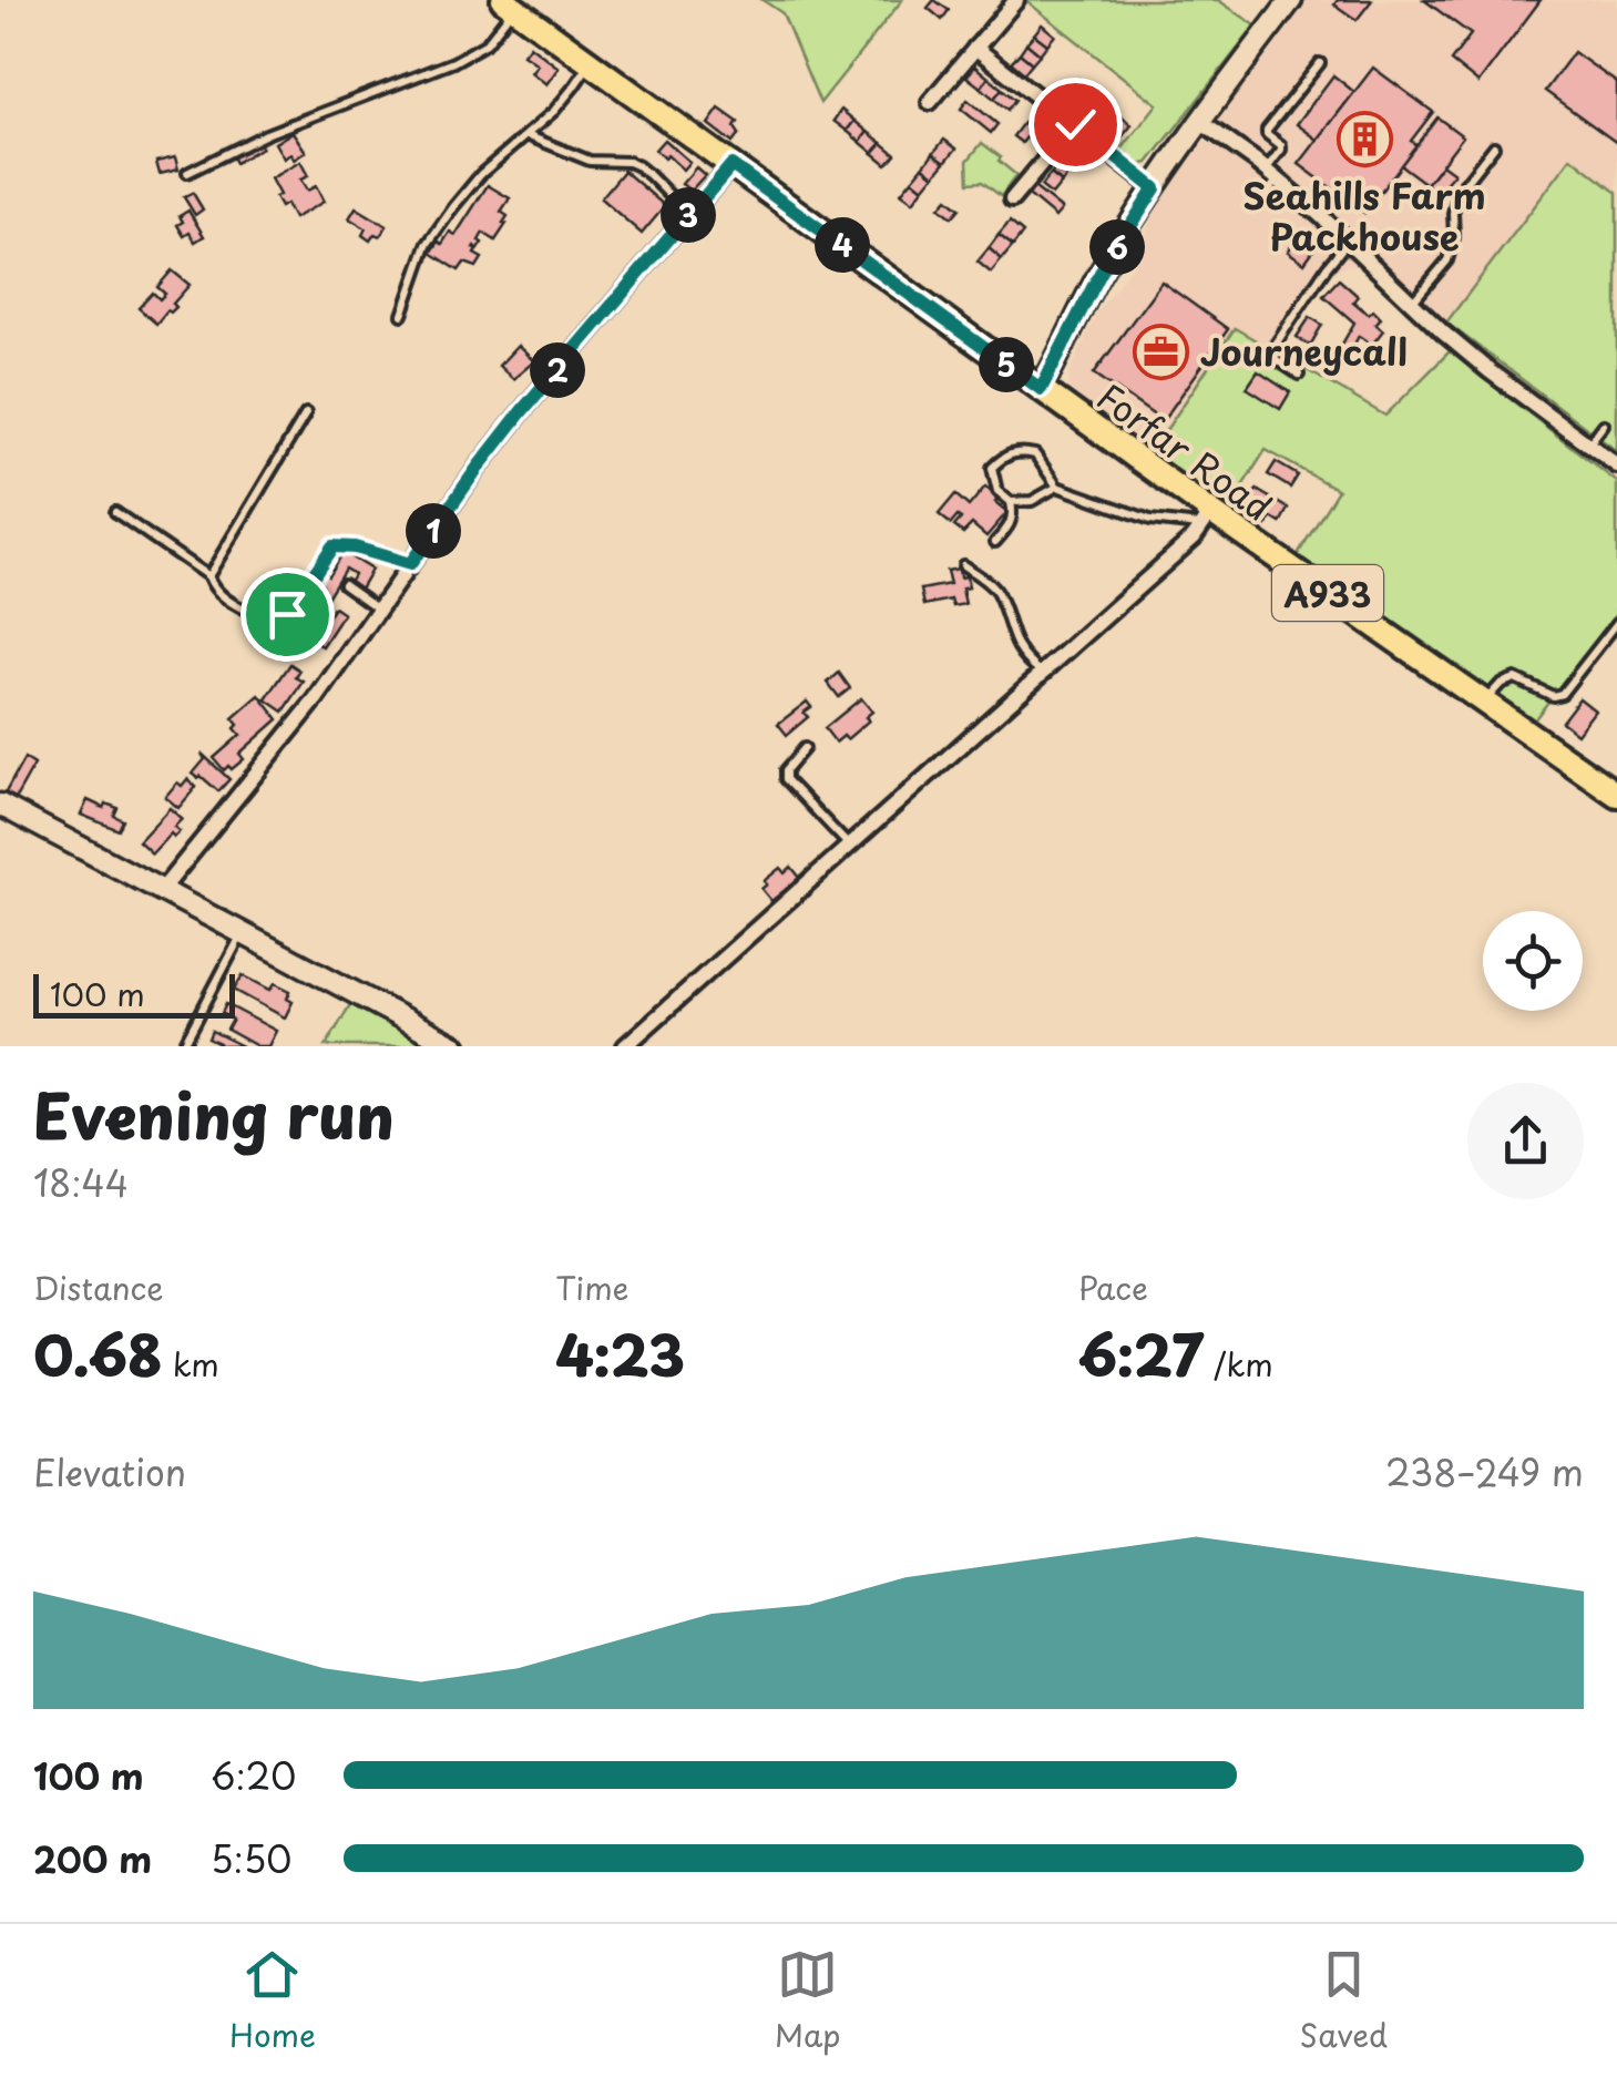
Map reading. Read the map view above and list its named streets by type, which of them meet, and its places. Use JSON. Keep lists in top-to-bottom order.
{
  "streets": {
    "main road": ["Forfar Road", "A933"]
  },
  "places": {
    "building": ["Seahills Farm Packhouse"],
    "office": ["Journeycall"]
  },
  "scale_bar": "100 m",
  "page": {
    "pins": [
      "3",
      "4",
      "6",
      "5",
      "2",
      "1"
    ],
    "scale": "100 m",
    "heading": ["Evening run", "18:44"],
    "stats": [
      ["Distance", "0.68 km"],
      ["Time", "4:23"],
      ["Pace", "6:27 /km"]
    ],
    "chart": ["Elevation", "238–249 m"],
    "list": [
      {
        "name": "100 m",
        "note": "6:20"
      },
      {
        "name": "200 m",
        "note": "5:50"
      }
    ],
    "tabs": ["Home", "Map", "Saved"]
  }
}
